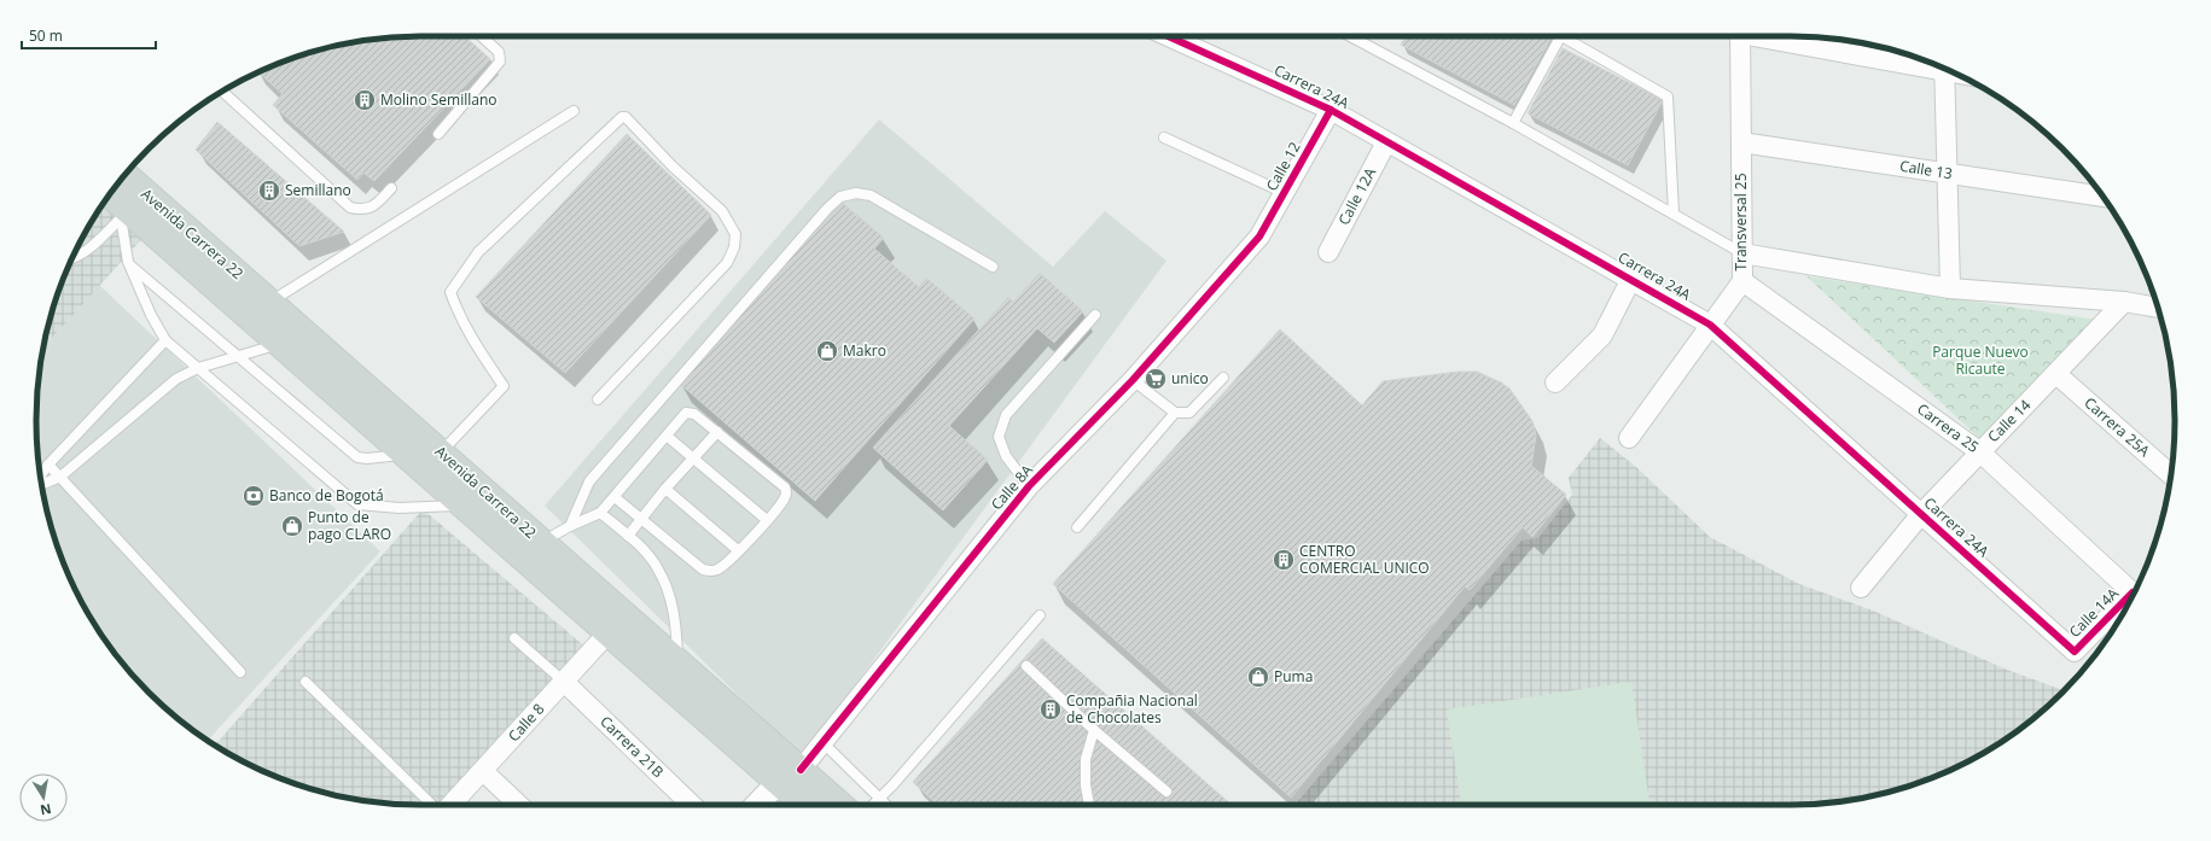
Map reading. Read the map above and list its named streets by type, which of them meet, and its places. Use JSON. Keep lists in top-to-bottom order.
{
  "streets": {
    "main road": ["Avenida Carrera 22"],
    "street": [
      "Carrera 24A",
      "Calle 12",
      "Calle 13",
      "Calle 12A",
      "Transversal 25",
      "Calle 14",
      "Carrera 25A",
      "Carrera 25",
      "Calle 8A",
      "Calle 14A",
      "Calle 8",
      "Carrera 21B"
    ]
  },
  "crossings": [
    ["Carrera 24A", "Calle 12"],
    ["Carrera 24A", "Calle 12A"],
    ["Carrera 24A", "Transversal 25"],
    ["Carrera 24A", "Calle 14"],
    ["Carrera 24A", "Calle 14A"],
    ["Calle 12", "Calle 8A"],
    ["Calle 13", "Transversal 25"],
    ["Transversal 25", "Carrera 25"],
    ["Avenida Carrera 22", "Calle 8A"],
    ["Avenida Carrera 22", "Calle 8"],
    ["Calle 14", "Carrera 25A"],
    ["Calle 14", "Carrera 25"],
    ["Calle 8", "Carrera 21B"]
  ],
  "parks": ["Parque Nuevo Ricaute"],
  "places": {
    "building": [
      "Molino Semillano",
      "Semillano",
      "CENTRO COMERCIAL UNICO",
      "Compañia Nacional de Chocolates"
    ],
    "shop": ["Makro", "Punto de pago CLARO", "Puma"],
    "supermarket": ["unico"],
    "bank": ["Banco de Bogotá"]
  },
  "scale_bar": "50 m",
  "north": "bottom"
}
